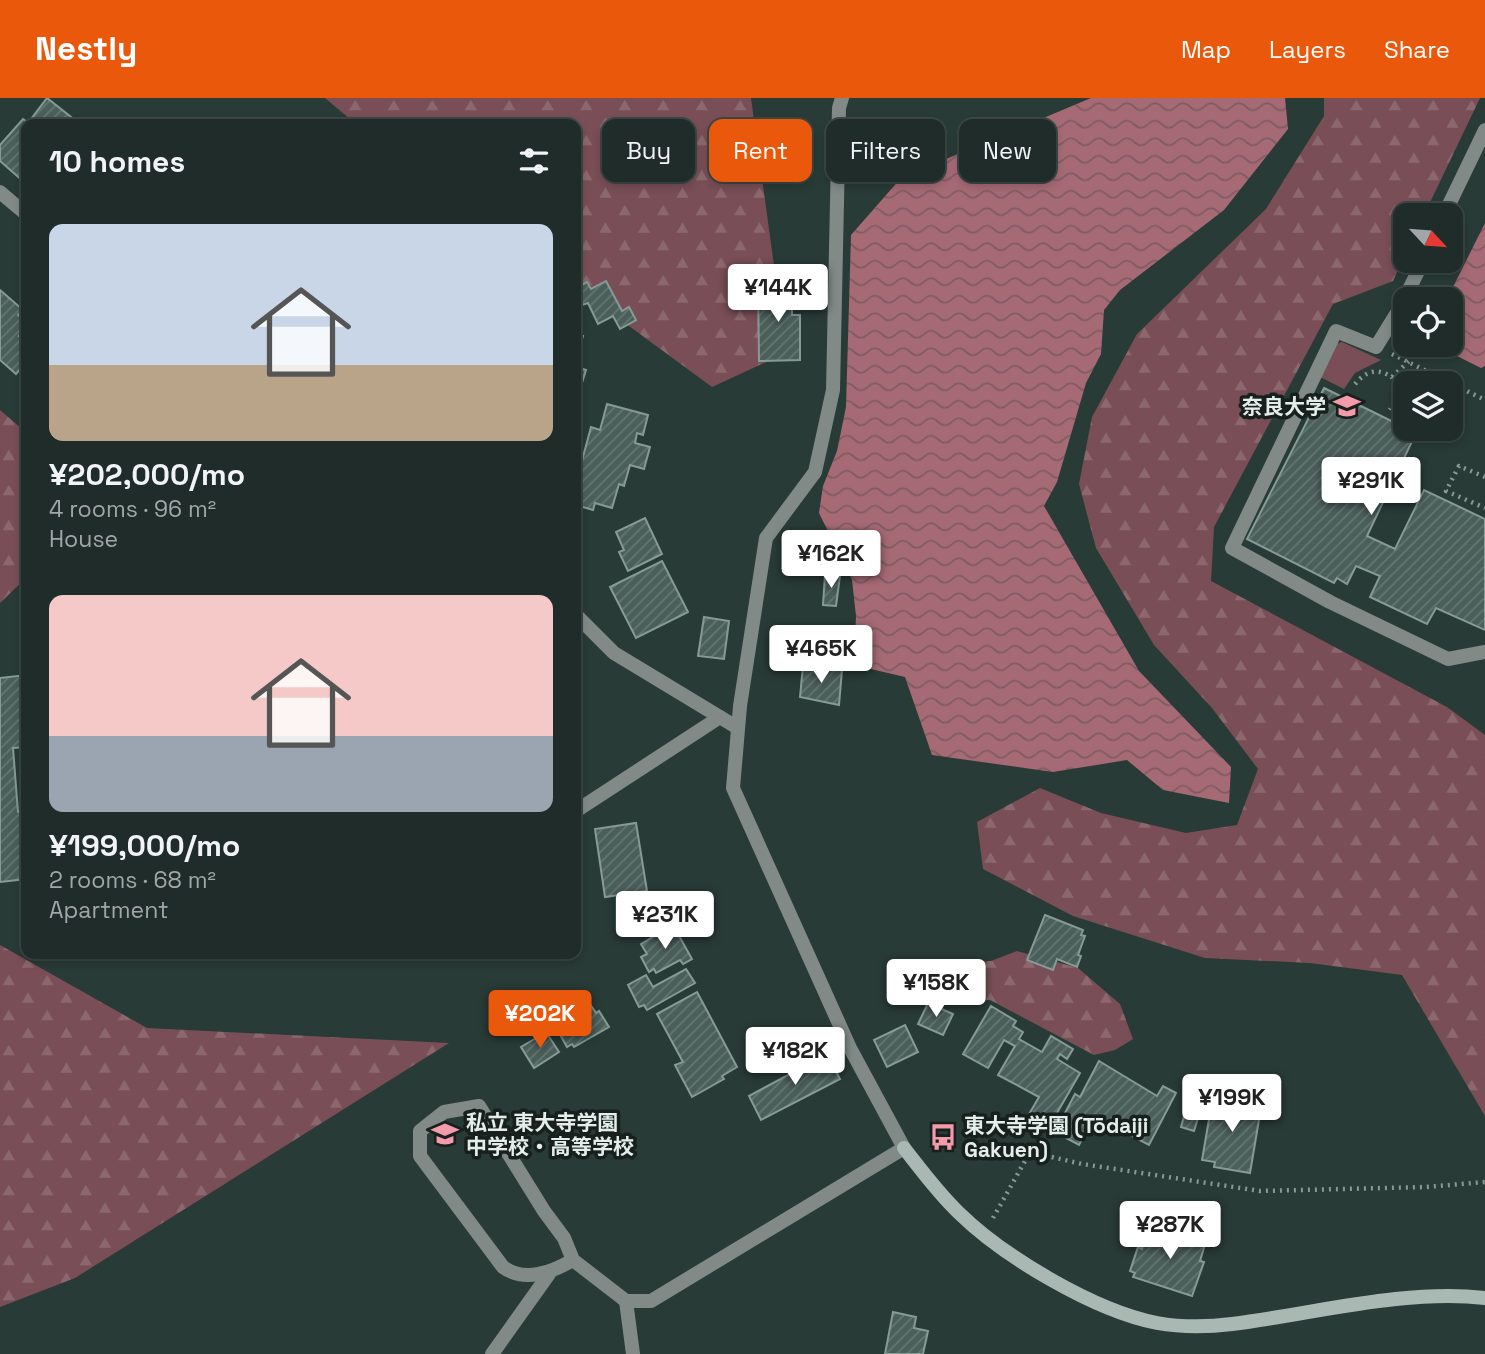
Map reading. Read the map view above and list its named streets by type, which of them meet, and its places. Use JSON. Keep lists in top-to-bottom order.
{
  "places": {
    "school or university": ["奈良大学", "私立 東大寺学園 中学校・高等学校"],
    "bus stop": ["東大寺学園 (Tōdaiji Gakuen)"]
  },
  "north": "bottom right",
  "page": {
    "header": "Nestly",
    "nav": ["Map", "Layers", "Share"],
    "chip": [
      "Buy",
      "Rent",
      "Filters",
      "New"
    ],
    "heading": "10 homes",
    "list": [
      {
        "name": "¥202,000/mo",
        "note": "4 rooms · 96 m² · House"
      },
      {
        "name": "¥199,000/mo",
        "note": "2 rooms · 68 m² · Apartment"
      }
    ],
    "price": [
      "¥144K",
      "¥291K",
      "¥162K",
      "¥465K",
      "¥231K",
      "¥158K",
      "¥202K",
      "¥182K",
      "¥199K",
      "¥287K"
    ]
  }
}
